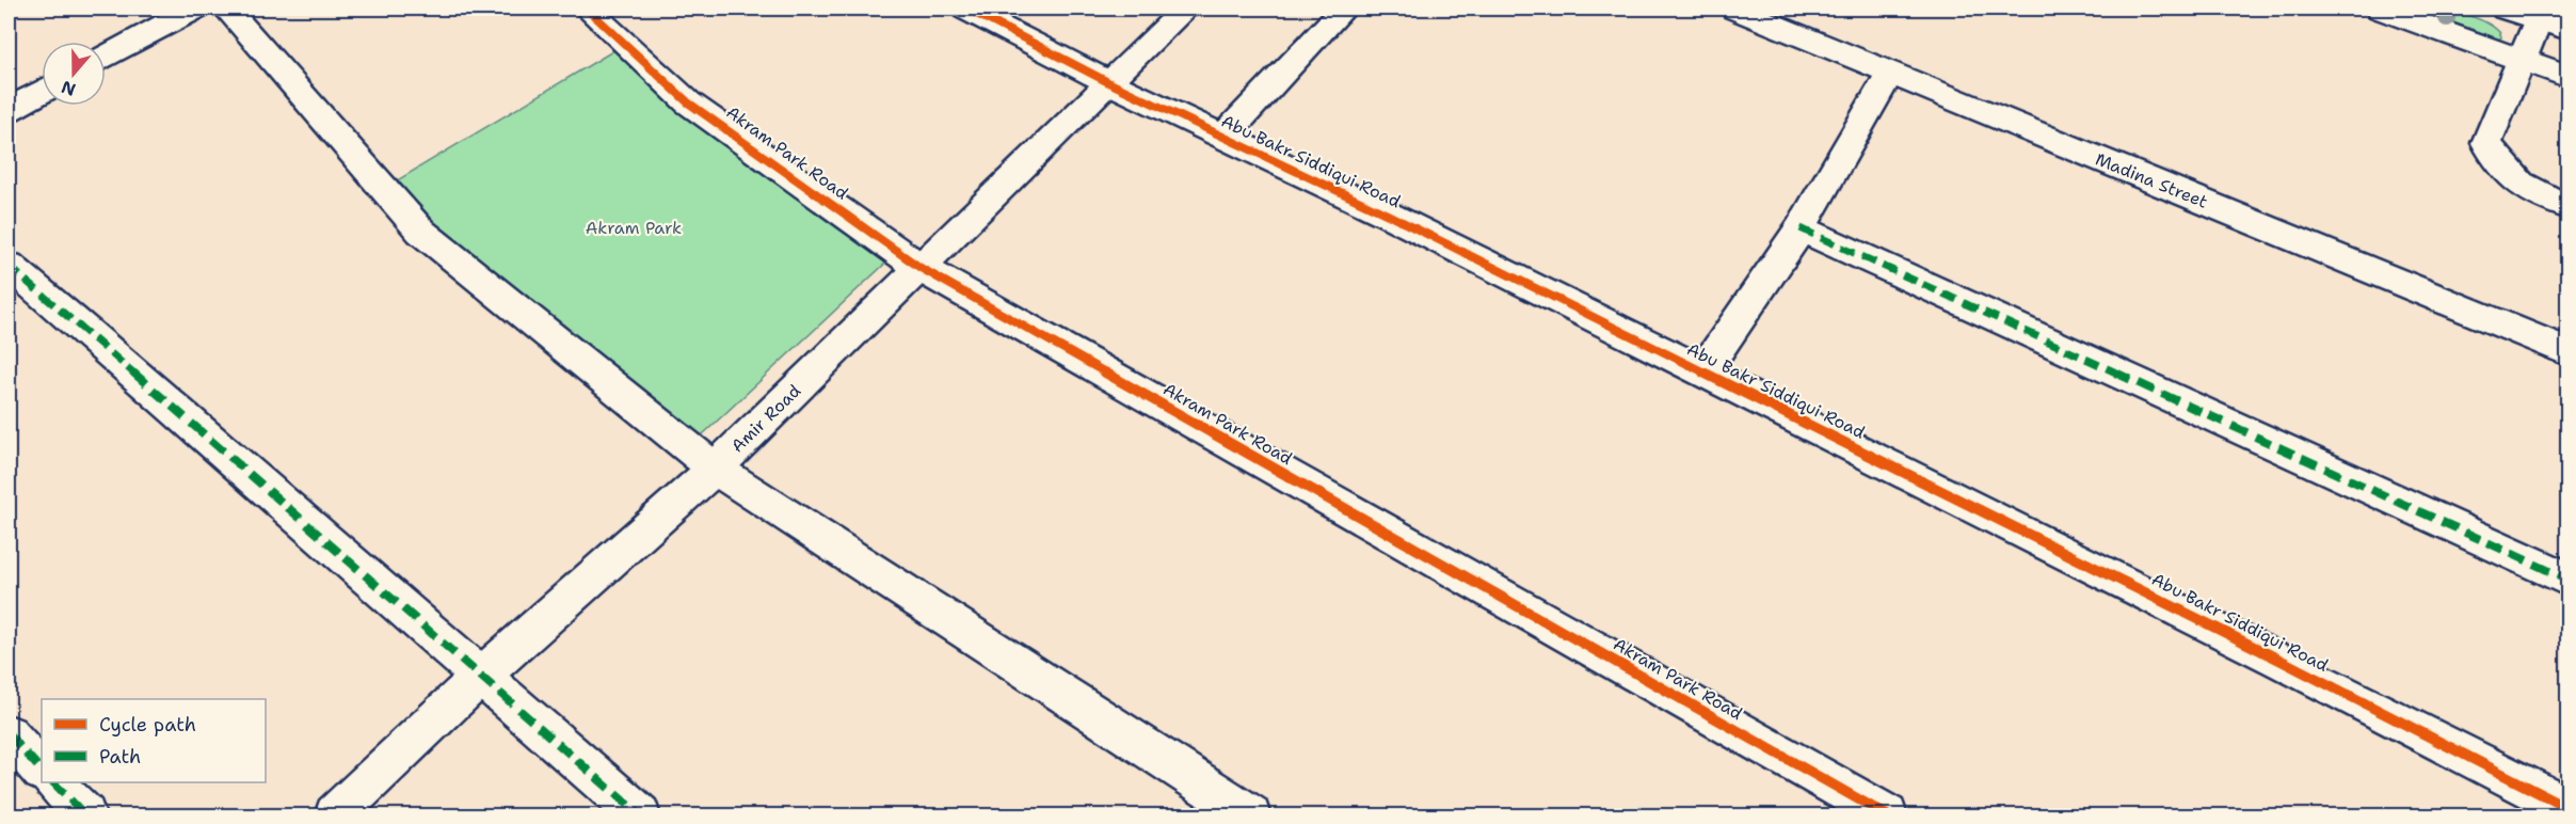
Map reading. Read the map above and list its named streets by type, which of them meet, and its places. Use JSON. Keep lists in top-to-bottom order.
{
  "streets": {
    "street": [
      "Akram Park Road",
      "Abu Bakr Siddiqui Road",
      "Madina Street",
      "Amir Road"
    ]
  },
  "crossings": [
    ["Akram Park Road", "Amir Road"],
    ["Abu Bakr Siddiqui Road", "Amir Road"]
  ],
  "parks": ["Akram Park"],
  "legend": ["Cycle path", "Path"],
  "north": "bottom"
}
